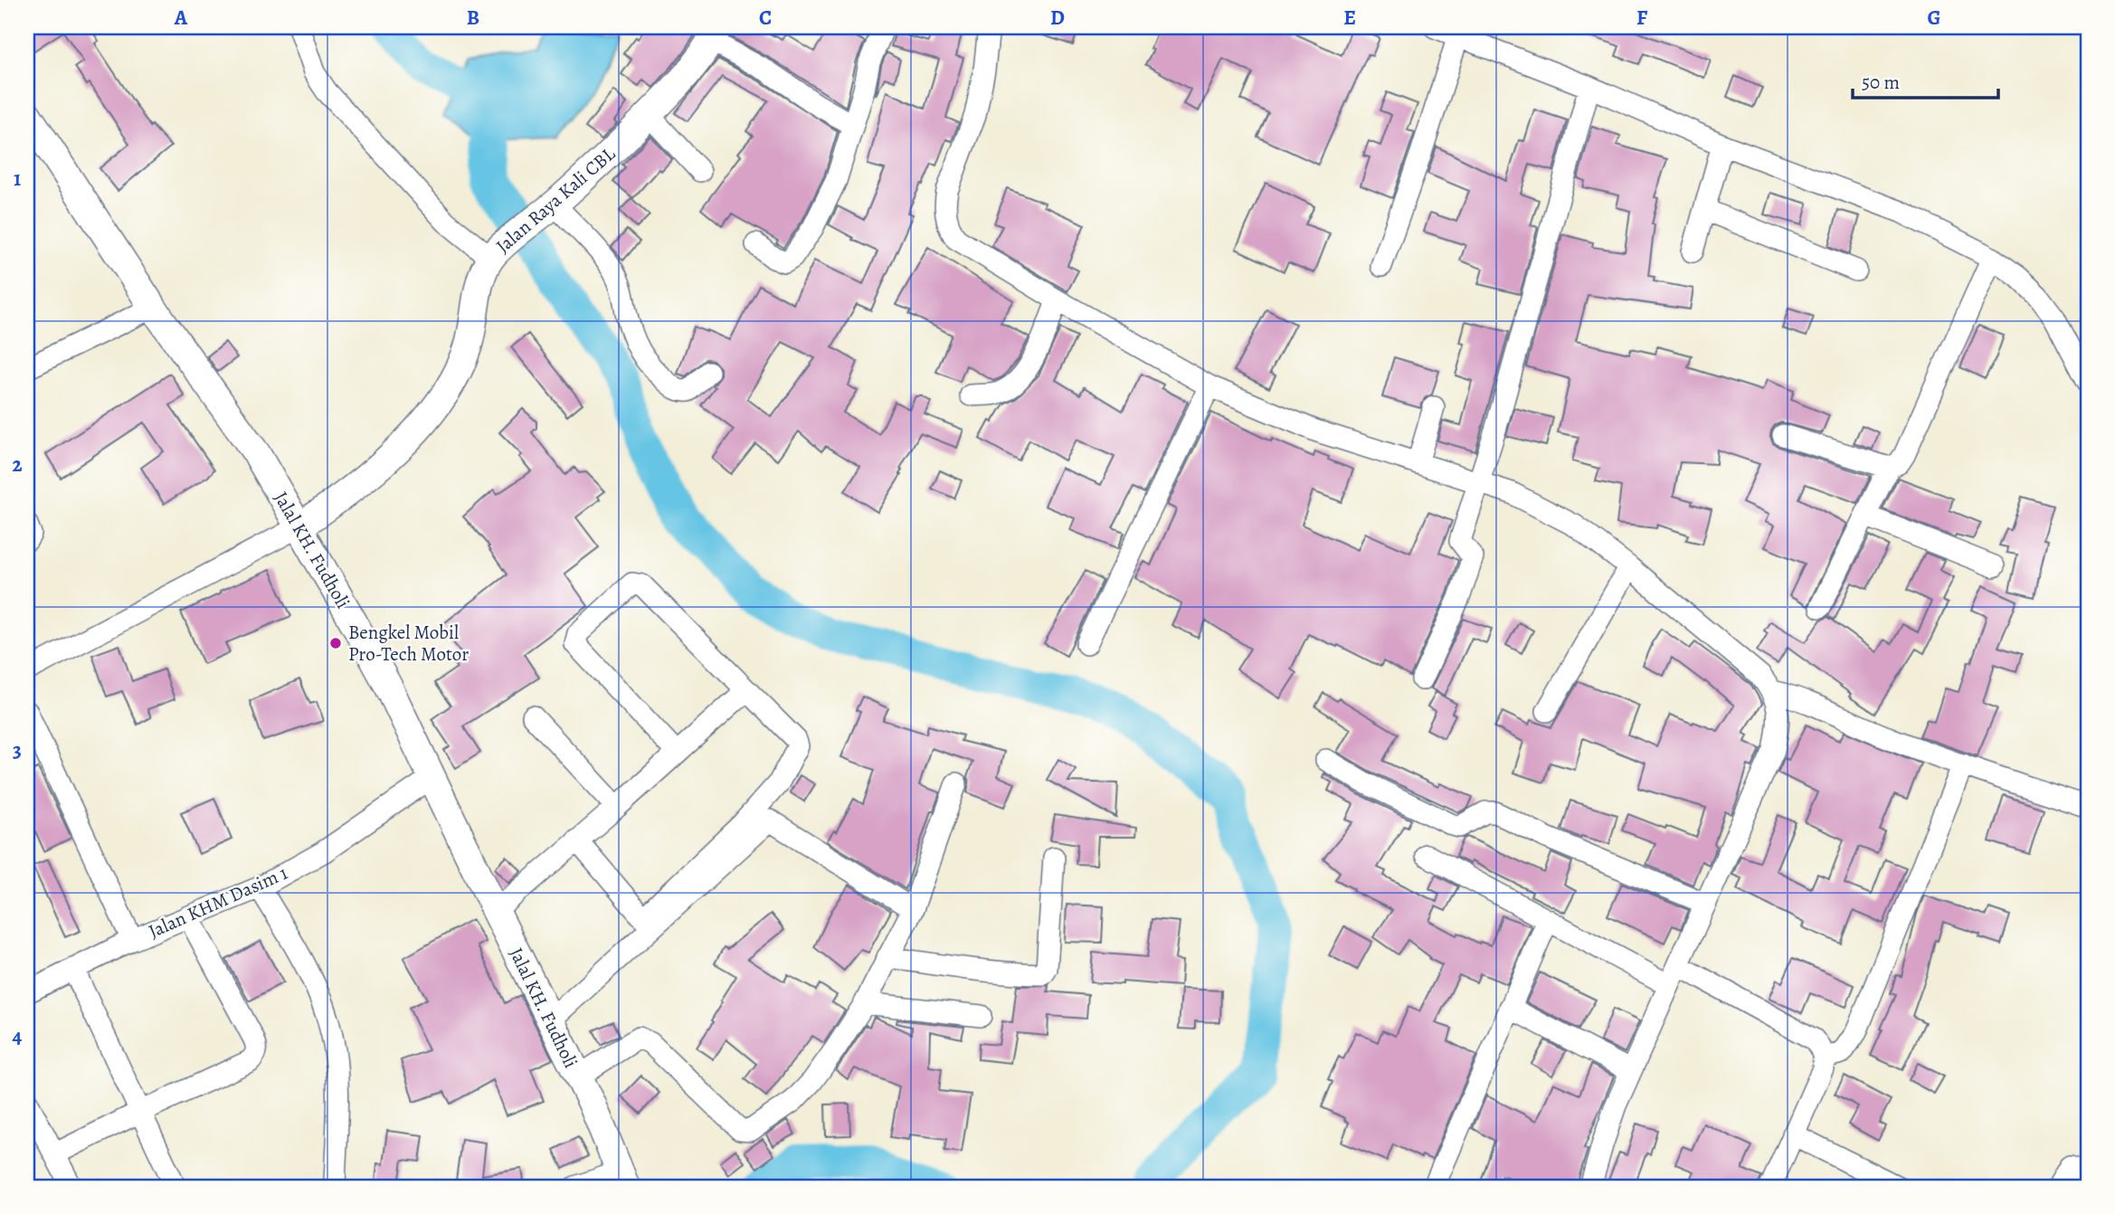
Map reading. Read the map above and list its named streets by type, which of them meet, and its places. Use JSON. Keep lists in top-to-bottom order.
{
  "streets": {
    "main road": ["Jalan Raya Kali CBL", "Jalal KH. Fudholi"],
    "street": ["Jalan KHM Dasim 1"]
  },
  "crossings": [
    ["Jalan Raya Kali CBL", "Jalal KH. Fudholi"],
    ["Jalal KH. Fudholi", "Jalan KHM Dasim 1"]
  ],
  "places": ["Bengkel Mobil Pro-Tech Motor"],
  "scale_bar": "50 m",
  "grid": {
    "columns": [
      "A",
      "B",
      "C",
      "D",
      "E",
      "F",
      "G"
    ],
    "rows": [
      "1",
      "2",
      "3",
      "4"
    ]
  }
}
